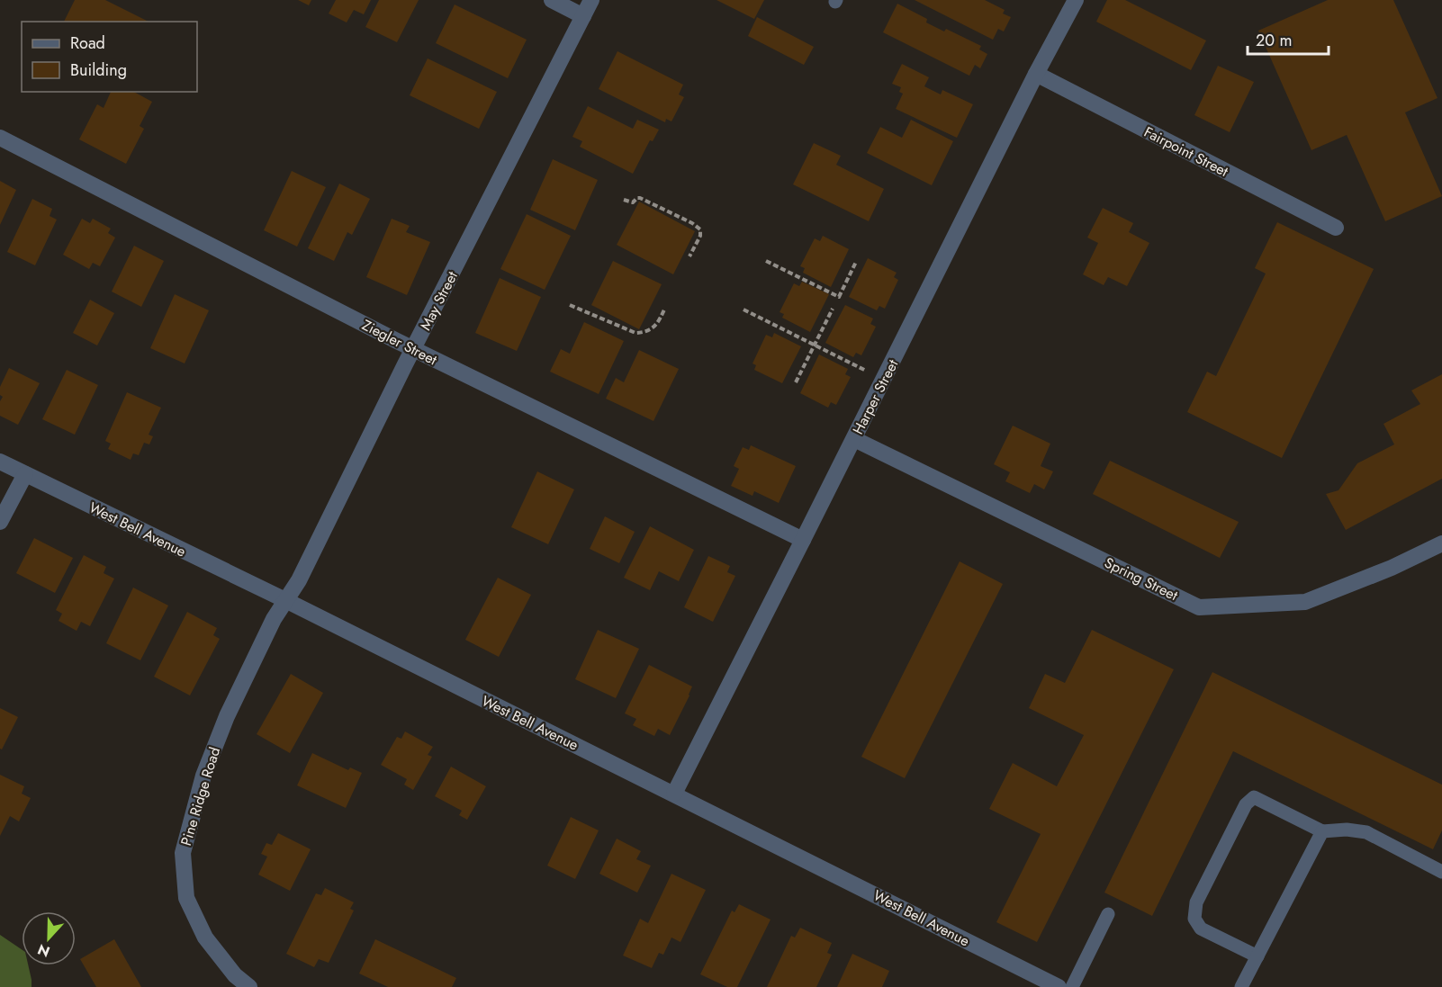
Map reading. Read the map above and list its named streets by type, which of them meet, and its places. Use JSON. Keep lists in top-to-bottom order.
{
  "streets": {
    "street": [
      "Fairpoint Street",
      "May Street",
      "Ziegler Street",
      "Harper Street",
      "West Bell Avenue",
      "Spring Street",
      "Pine Ridge Road"
    ]
  },
  "crossings": [
    ["Fairpoint Street", "Harper Street"],
    ["May Street", "Ziegler Street"],
    ["May Street", "West Bell Avenue"],
    ["May Street", "Pine Ridge Road"],
    ["Ziegler Street", "Harper Street"],
    ["Harper Street", "West Bell Avenue"],
    ["Harper Street", "Spring Street"],
    ["West Bell Avenue", "Pine Ridge Road"]
  ],
  "legend": ["Road", "Building"],
  "scale_bar": "20 m",
  "north": "bottom"
}
